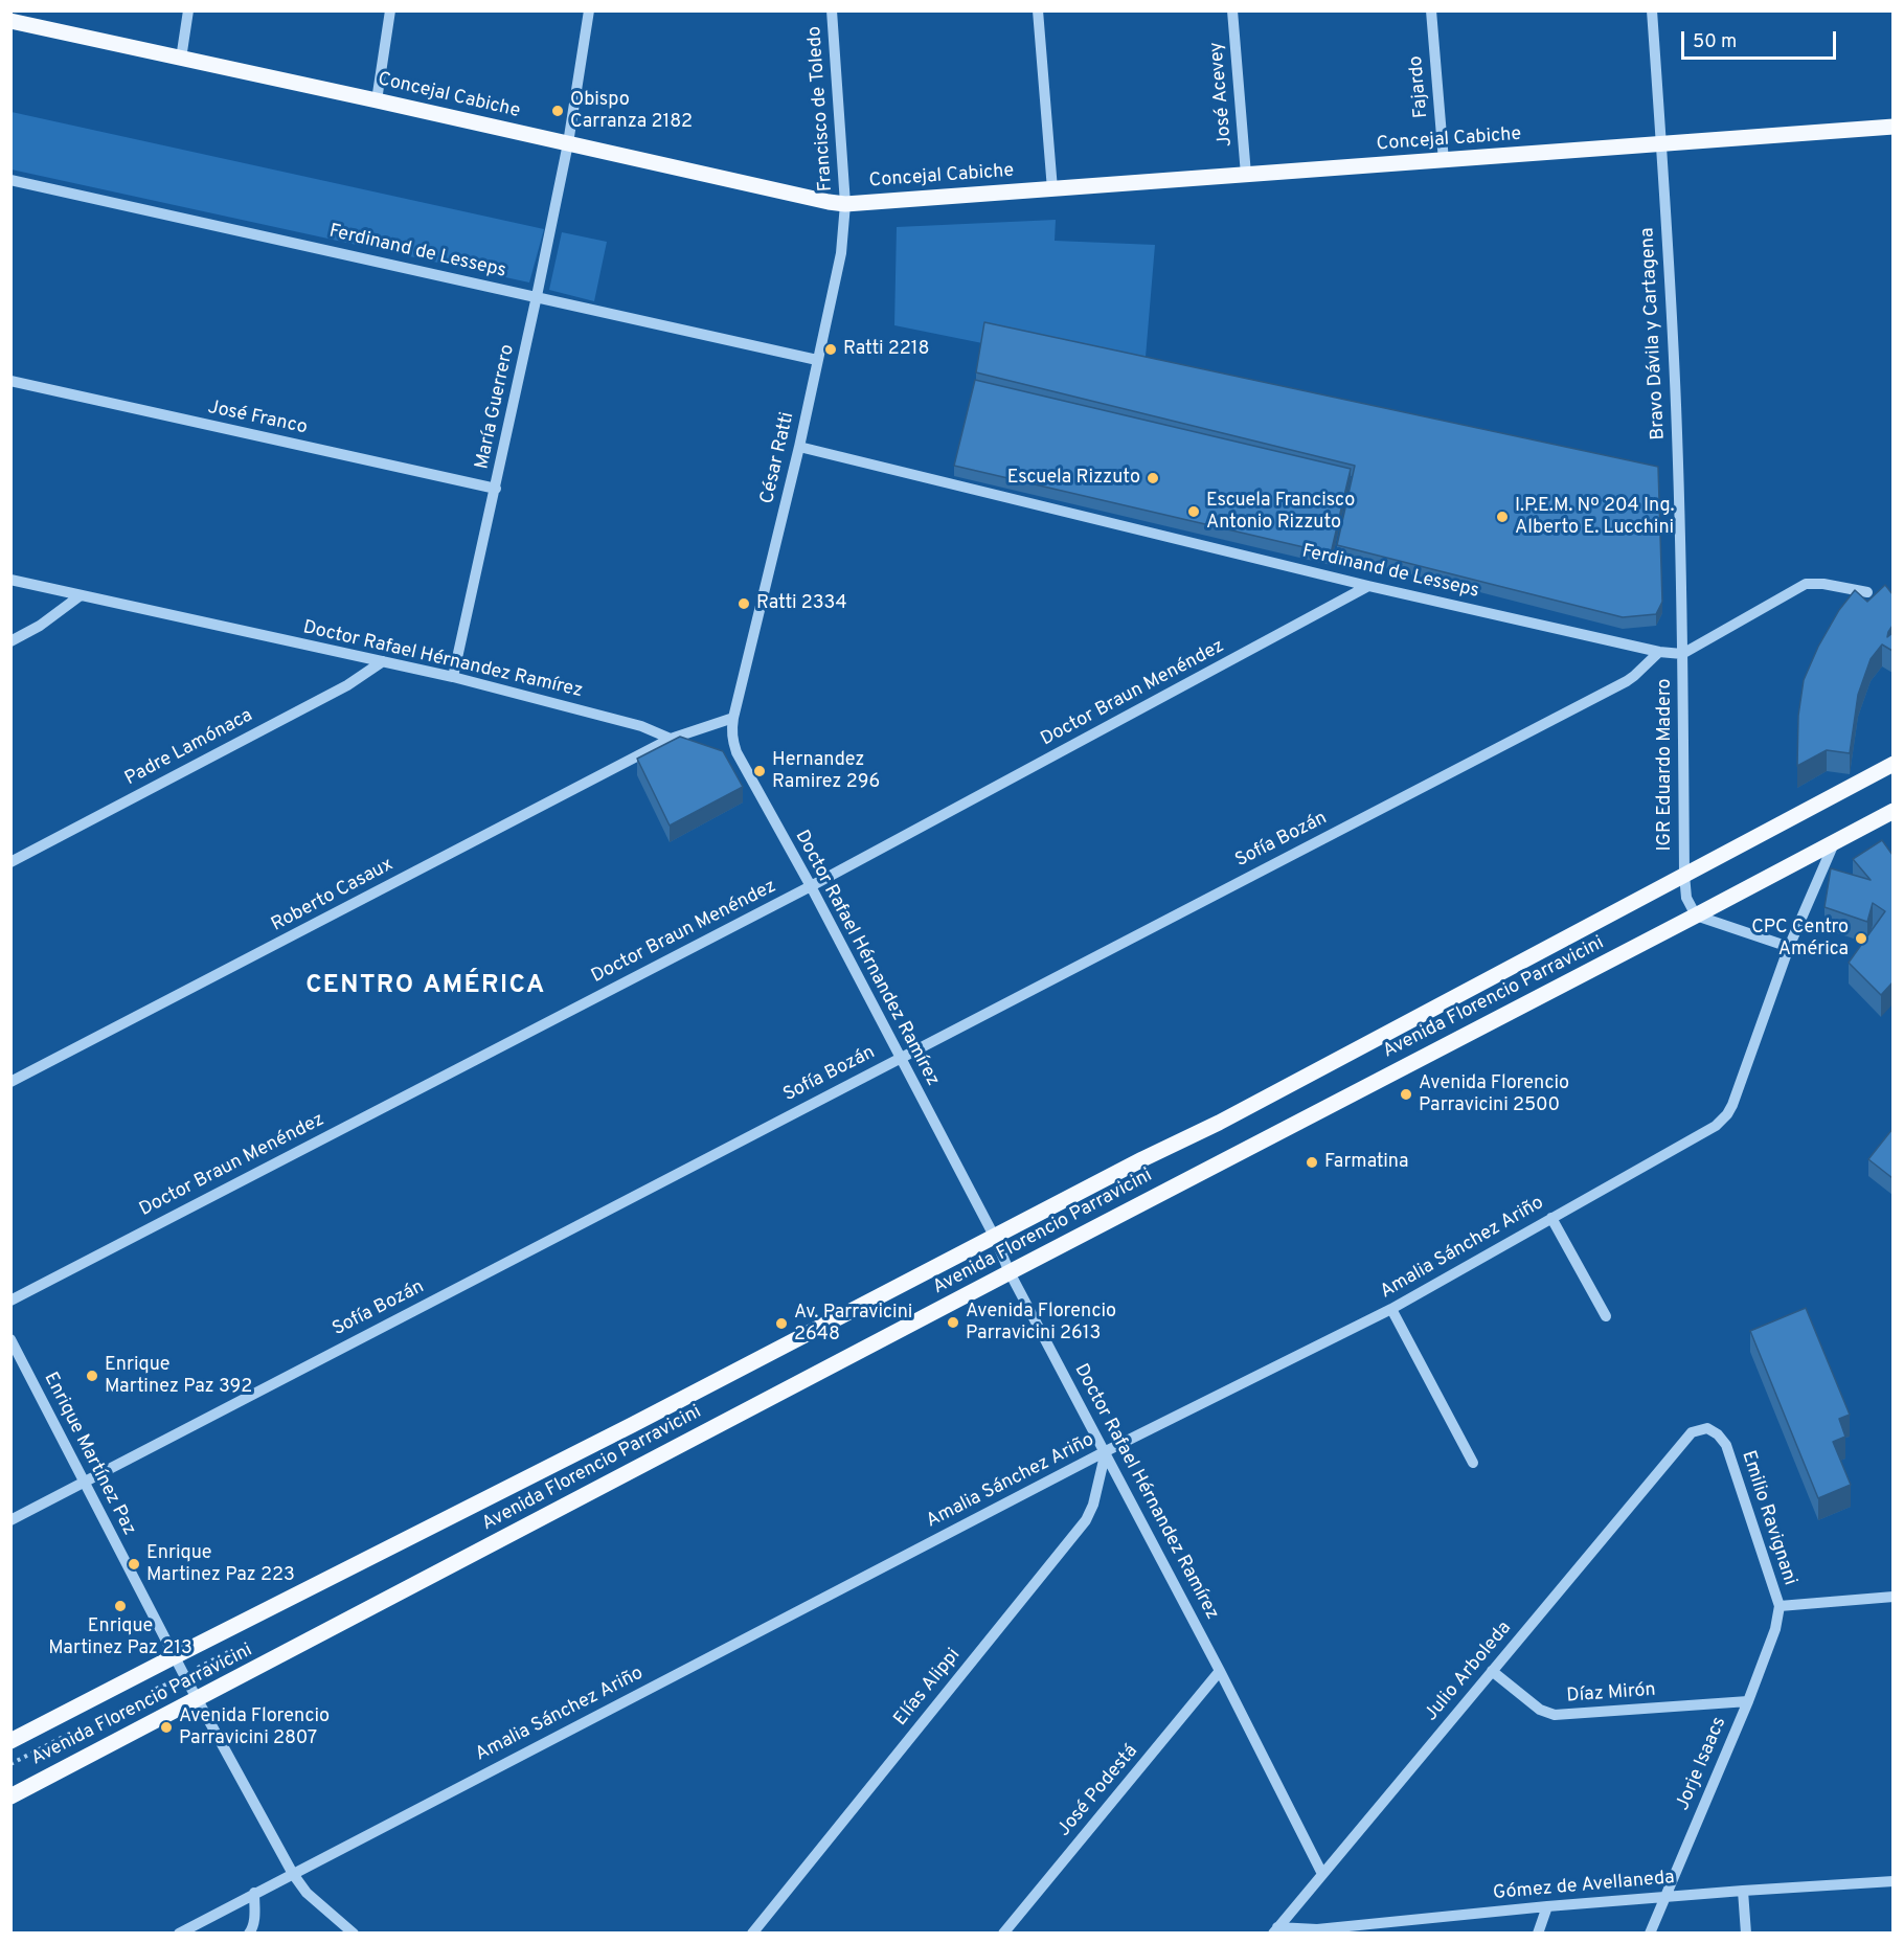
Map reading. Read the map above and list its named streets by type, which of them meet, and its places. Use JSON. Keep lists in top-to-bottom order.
{
  "streets": {
    "main road": ["Concejal Cabiche", "Avenida Florencio Parravicini"],
    "street": [
      "Fajardo",
      "José Acevey",
      "Francisco de Toledo",
      "Ferdinand de Lesseps",
      "Bravo Dávila y Cartagena",
      "María Guerrero",
      "José Franco",
      "César Ratti",
      "Doctor Rafael Hérnandez Ramírez",
      "Doctor Braun Menéndez",
      "Padre Lamónaca",
      "IGR Eduardo Madero",
      "Sofía Bozán",
      "Roberto Casaux",
      "Amalia Sánchez Ariño",
      "Enrique Martínez Paz",
      "Emilio Ravignani",
      "Julio Arboleda",
      "Elías Alippi",
      "Díaz Mirón",
      "Jorje Isaacs",
      "José Podestá",
      "Gómez de Avellaneda"
    ]
  },
  "crossings": [
    ["Fajardo", "Concejal Cabiche"],
    ["José Acevey", "Concejal Cabiche"],
    ["Concejal Cabiche", "Francisco de Toledo"],
    ["Concejal Cabiche", "Bravo Dávila y Cartagena"],
    ["Concejal Cabiche", "María Guerrero"],
    ["Concejal Cabiche", "César Ratti"],
    ["Francisco de Toledo", "César Ratti"],
    ["Ferdinand de Lesseps", "Bravo Dávila y Cartagena"],
    ["Ferdinand de Lesseps", "María Guerrero"],
    ["Ferdinand de Lesseps", "César Ratti"],
    ["Ferdinand de Lesseps", "Doctor Braun Menéndez"],
    ["Ferdinand de Lesseps", "IGR Eduardo Madero"],
    ["Ferdinand de Lesseps", "Sofía Bozán"],
    ["Bravo Dávila y Cartagena", "IGR Eduardo Madero"],
    ["María Guerrero", "José Franco"],
    ["María Guerrero", "Doctor Rafael Hérnandez Ramírez"],
    ["César Ratti", "Doctor Rafael Hérnandez Ramírez"],
    ["Doctor Rafael Hérnandez Ramírez", "Doctor Braun Menéndez"],
    ["Doctor Rafael Hérnandez Ramírez", "Padre Lamónaca"],
    ["Doctor Rafael Hérnandez Ramírez", "Sofía Bozán"],
    ["Doctor Rafael Hérnandez Ramírez", "Roberto Casaux"],
    ["Doctor Rafael Hérnandez Ramírez", "Avenida Florencio Parravicini"],
    ["Doctor Rafael Hérnandez Ramírez", "Amalia Sánchez Ariño"],
    ["Doctor Rafael Hérnandez Ramírez", "Julio Arboleda"],
    ["Doctor Rafael Hérnandez Ramírez", "Elías Alippi"],
    ["Doctor Rafael Hérnandez Ramírez", "José Podestá"],
    ["IGR Eduardo Madero", "Avenida Florencio Parravicini"],
    ["Sofía Bozán", "Enrique Martínez Paz"],
    ["Avenida Florencio Parravicini", "Amalia Sánchez Ariño"],
    ["Avenida Florencio Parravicini", "Enrique Martínez Paz"],
    ["Amalia Sánchez Ariño", "Enrique Martínez Paz"],
    ["Amalia Sánchez Ariño", "Elías Alippi"],
    ["Emilio Ravignani", "Julio Arboleda"],
    ["Emilio Ravignani", "Jorje Isaacs"],
    ["Julio Arboleda", "Díaz Mirón"],
    ["Julio Arboleda", "Gómez de Avellaneda"],
    ["Díaz Mirón", "Jorje Isaacs"],
    ["Jorje Isaacs", "Gómez de Avellaneda"]
  ],
  "districts": ["CENTRO AMÉRICA"],
  "places": [
    "Obispo Carranza 2182",
    "Ratti 2218",
    "Escuela Rizzuto",
    "Escuela Francisco Antonio Rizzuto",
    "I.P.E.M. Nº 204 Ing. Alberto E. Lucchini",
    "Ratti 2334",
    "Hernandez Ramirez 296",
    "CPC Centro América",
    "Avenida Florencio Parravicini 2500",
    "Farmatina",
    "Avenida Florencio Parravicini 2613",
    "Av. Parravicini 2648",
    "Enrique Martinez Paz 392",
    "Enrique Martinez Paz 223",
    "Enrique Martinez Paz 213",
    "Avenida Florencio Parravicini 2807"
  ],
  "scale_bar": "50 m"
}
